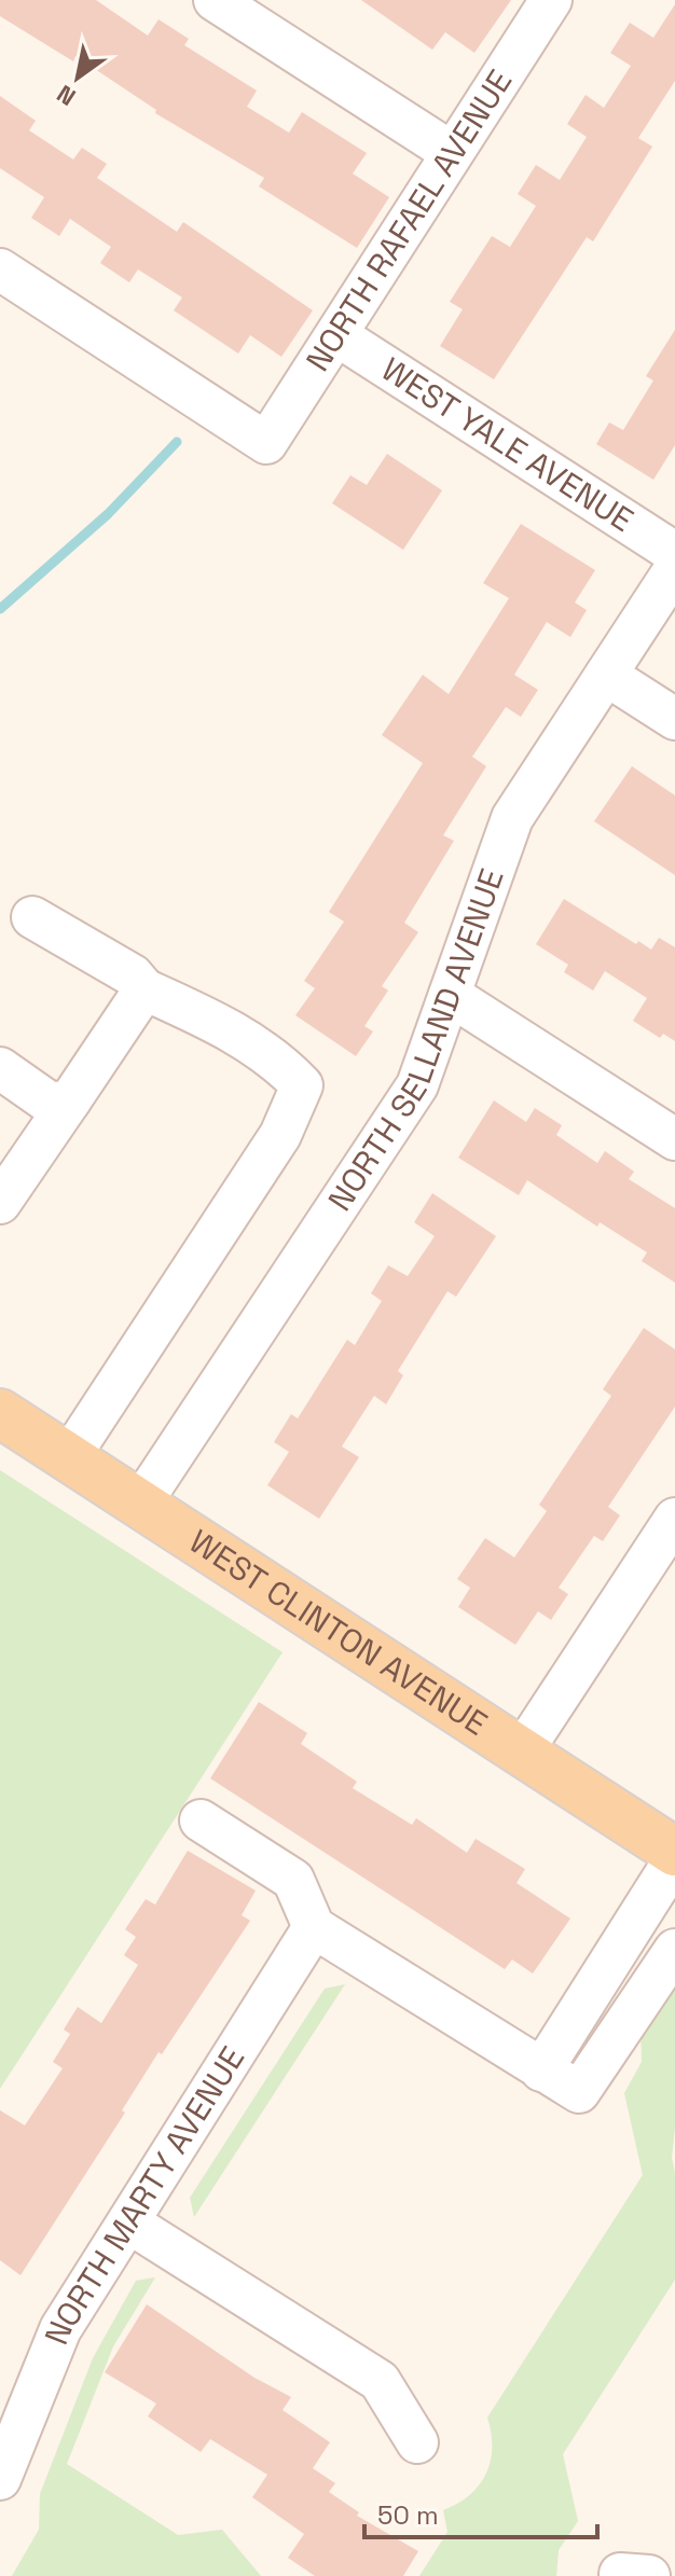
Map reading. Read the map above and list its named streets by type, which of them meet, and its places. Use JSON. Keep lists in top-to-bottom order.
{
  "streets": {
    "main road": ["WEST CLINTON AVENUE"],
    "street": [
      "NORTH RAFAEL AVENUE",
      "WEST YALE AVENUE",
      "NORTH SELLAND AVENUE",
      "NORTH MARTY AVENUE"
    ]
  },
  "crossings": [
    ["NORTH RAFAEL AVENUE", "WEST YALE AVENUE"],
    ["NORTH SELLAND AVENUE", "WEST CLINTON AVENUE"]
  ],
  "scale_bar": "50 m",
  "north": "bottom left"
}
